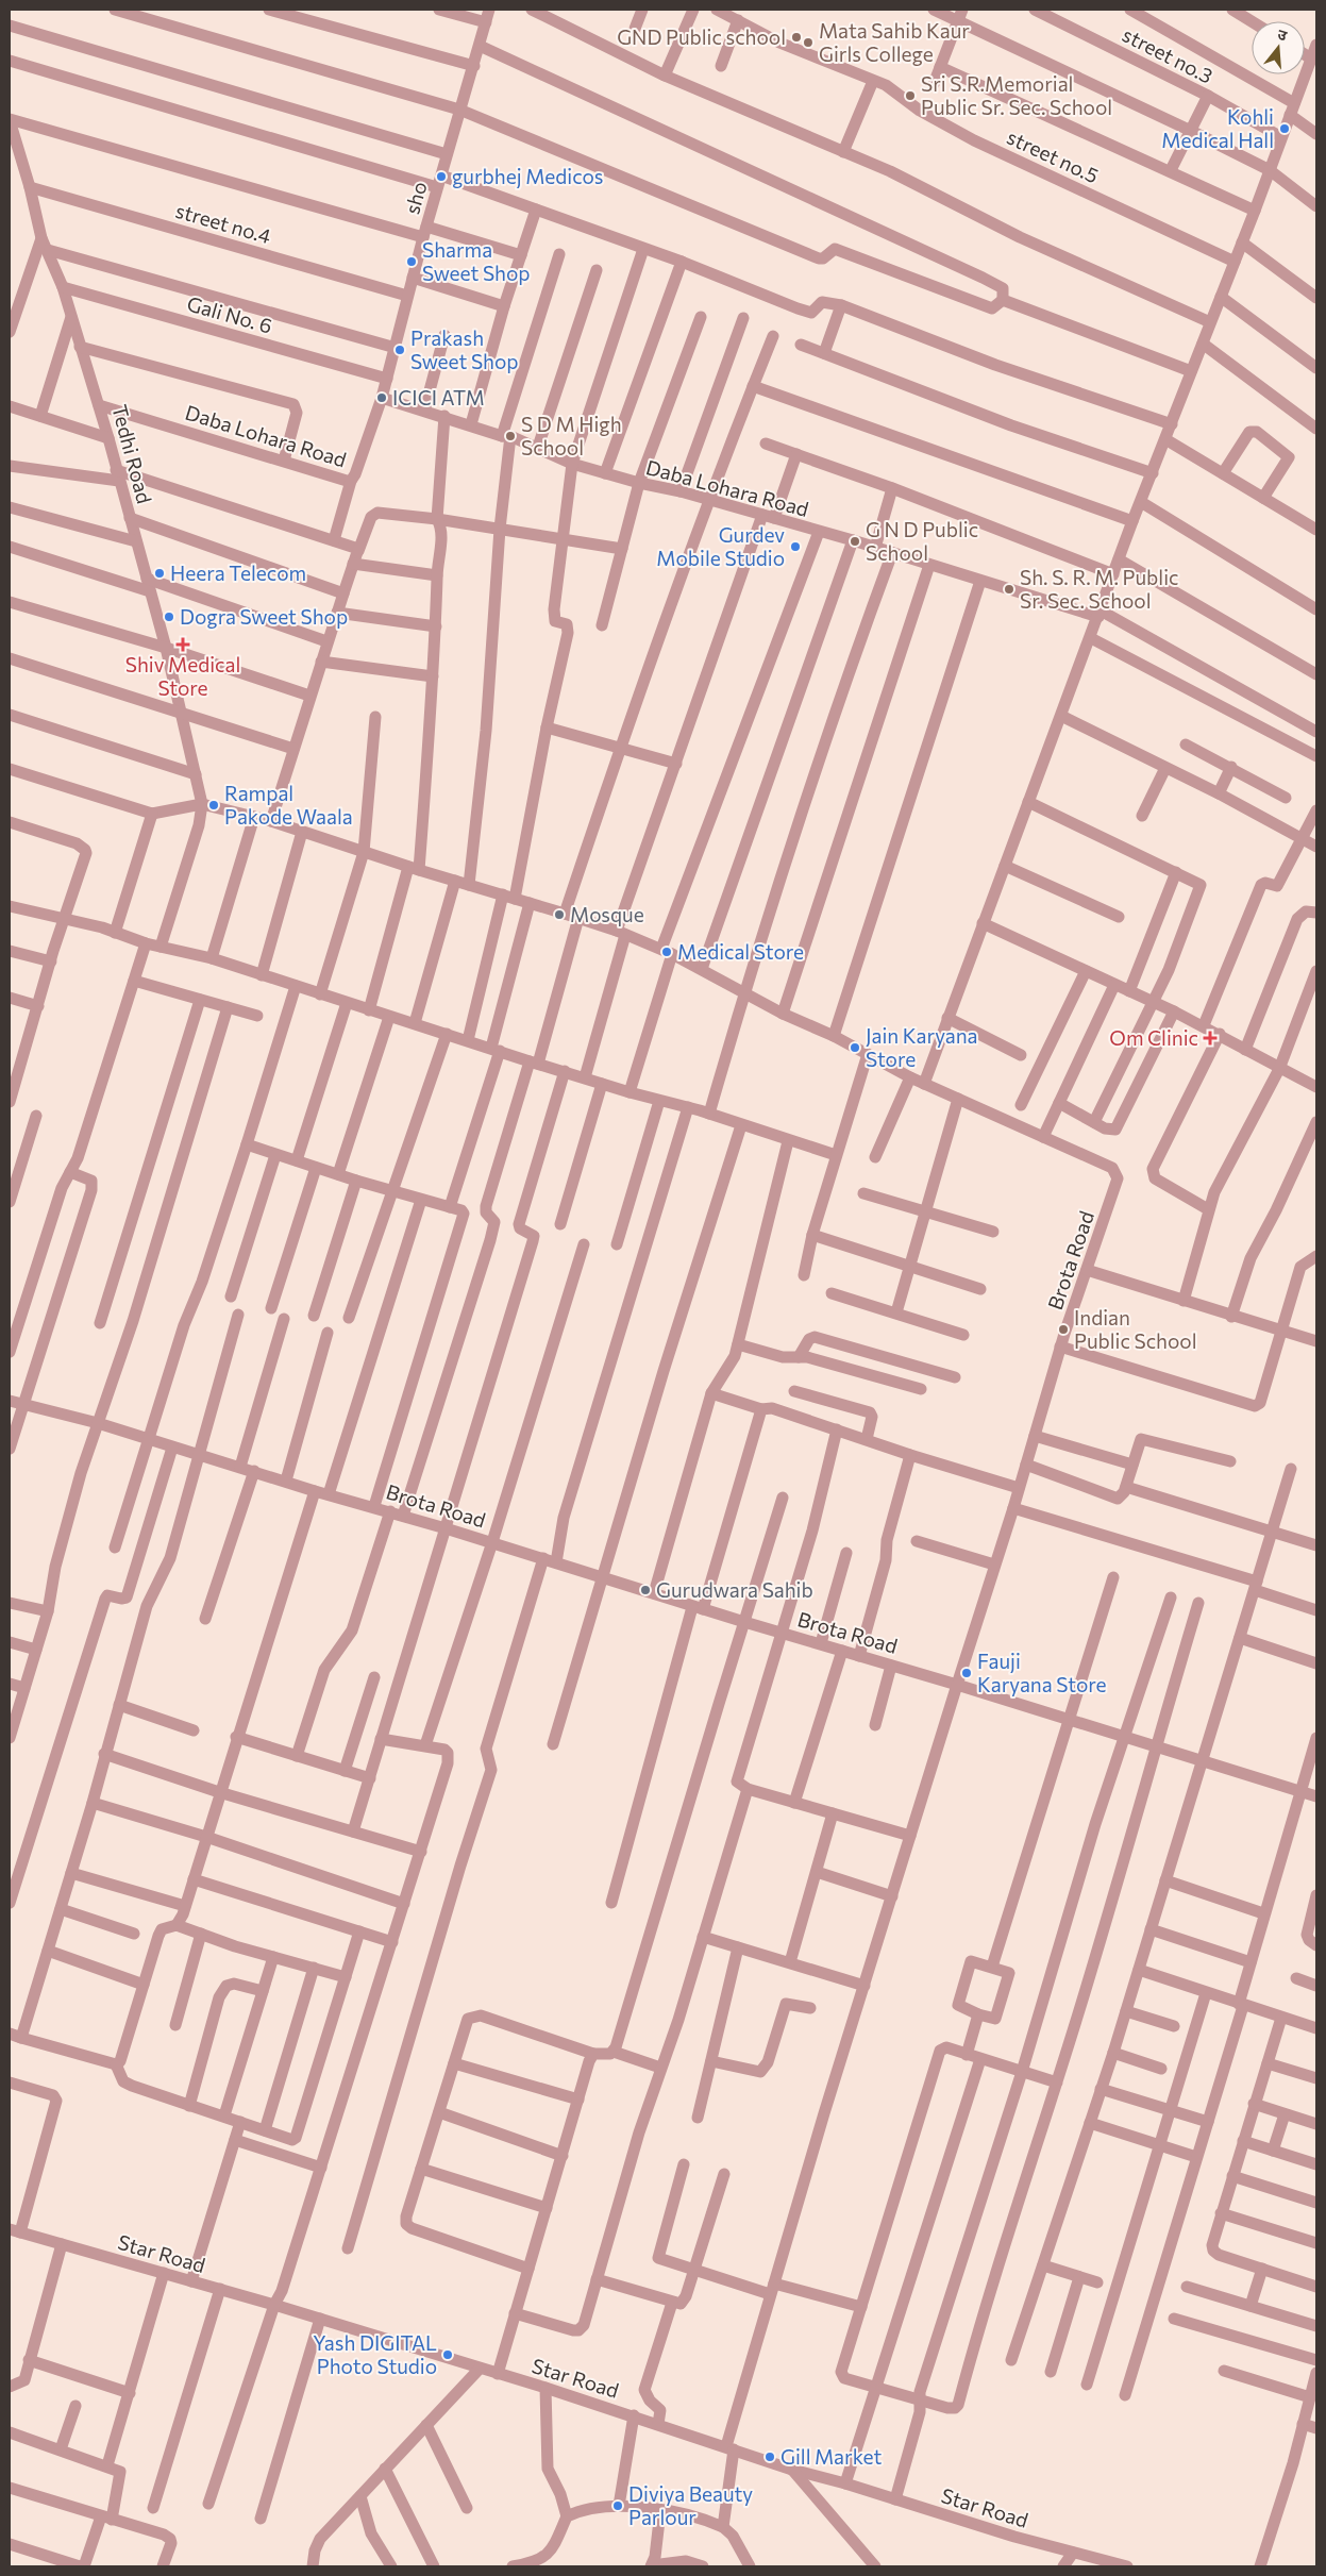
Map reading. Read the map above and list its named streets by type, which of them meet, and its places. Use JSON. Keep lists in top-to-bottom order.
{
  "streets": {
    "street": [
      "street no.3",
      "street no.5",
      "sho",
      "street no.4",
      "Gali No. 6",
      "Daba Lohara Road",
      "Tedhi Road",
      "Brota Road",
      "Star Road"
    ]
  },
  "crossings": [
    ["sho", "street no.4"],
    ["sho", "Gali No. 6"],
    ["sho", "Daba Lohara Road"],
    ["street no.4", "Tedhi Road"],
    ["Gali No. 6", "Tedhi Road"],
    ["Daba Lohara Road", "Tedhi Road"],
    ["Tedhi Road", "Brota Road"]
  ],
  "places": {
    "other": [
      "GND Public school",
      "Mata Sahib Kaur Girls College",
      "Sri S.R.Memorial Public Sr. Sec. School",
      "Kohli Medical Hall",
      "gurbhej Medicos",
      "Sharma Sweet Shop",
      "Prakash Sweet Shop",
      "ICICI ATM",
      "S D M High School",
      "G N D Public School",
      "Gurdev Mobile Studio",
      "Heera Telecom",
      "Sh. S. R. M. Public Sr. Sec. School",
      "Dogra Sweet Shop",
      "Rampal Pakode Waala",
      "Mosque",
      "Medical Store",
      "Jain Karyana Store",
      "Indian Public School",
      "Gurudwara Sahib",
      "Fauji Karyana Store",
      "Yash DIGITAL Photo Studio",
      "Gill Market",
      "Diviya Beauty Parlour"
    ],
    "health": ["Shiv Medical Store", "Om Clinic"]
  },
  "north": "top"
}
